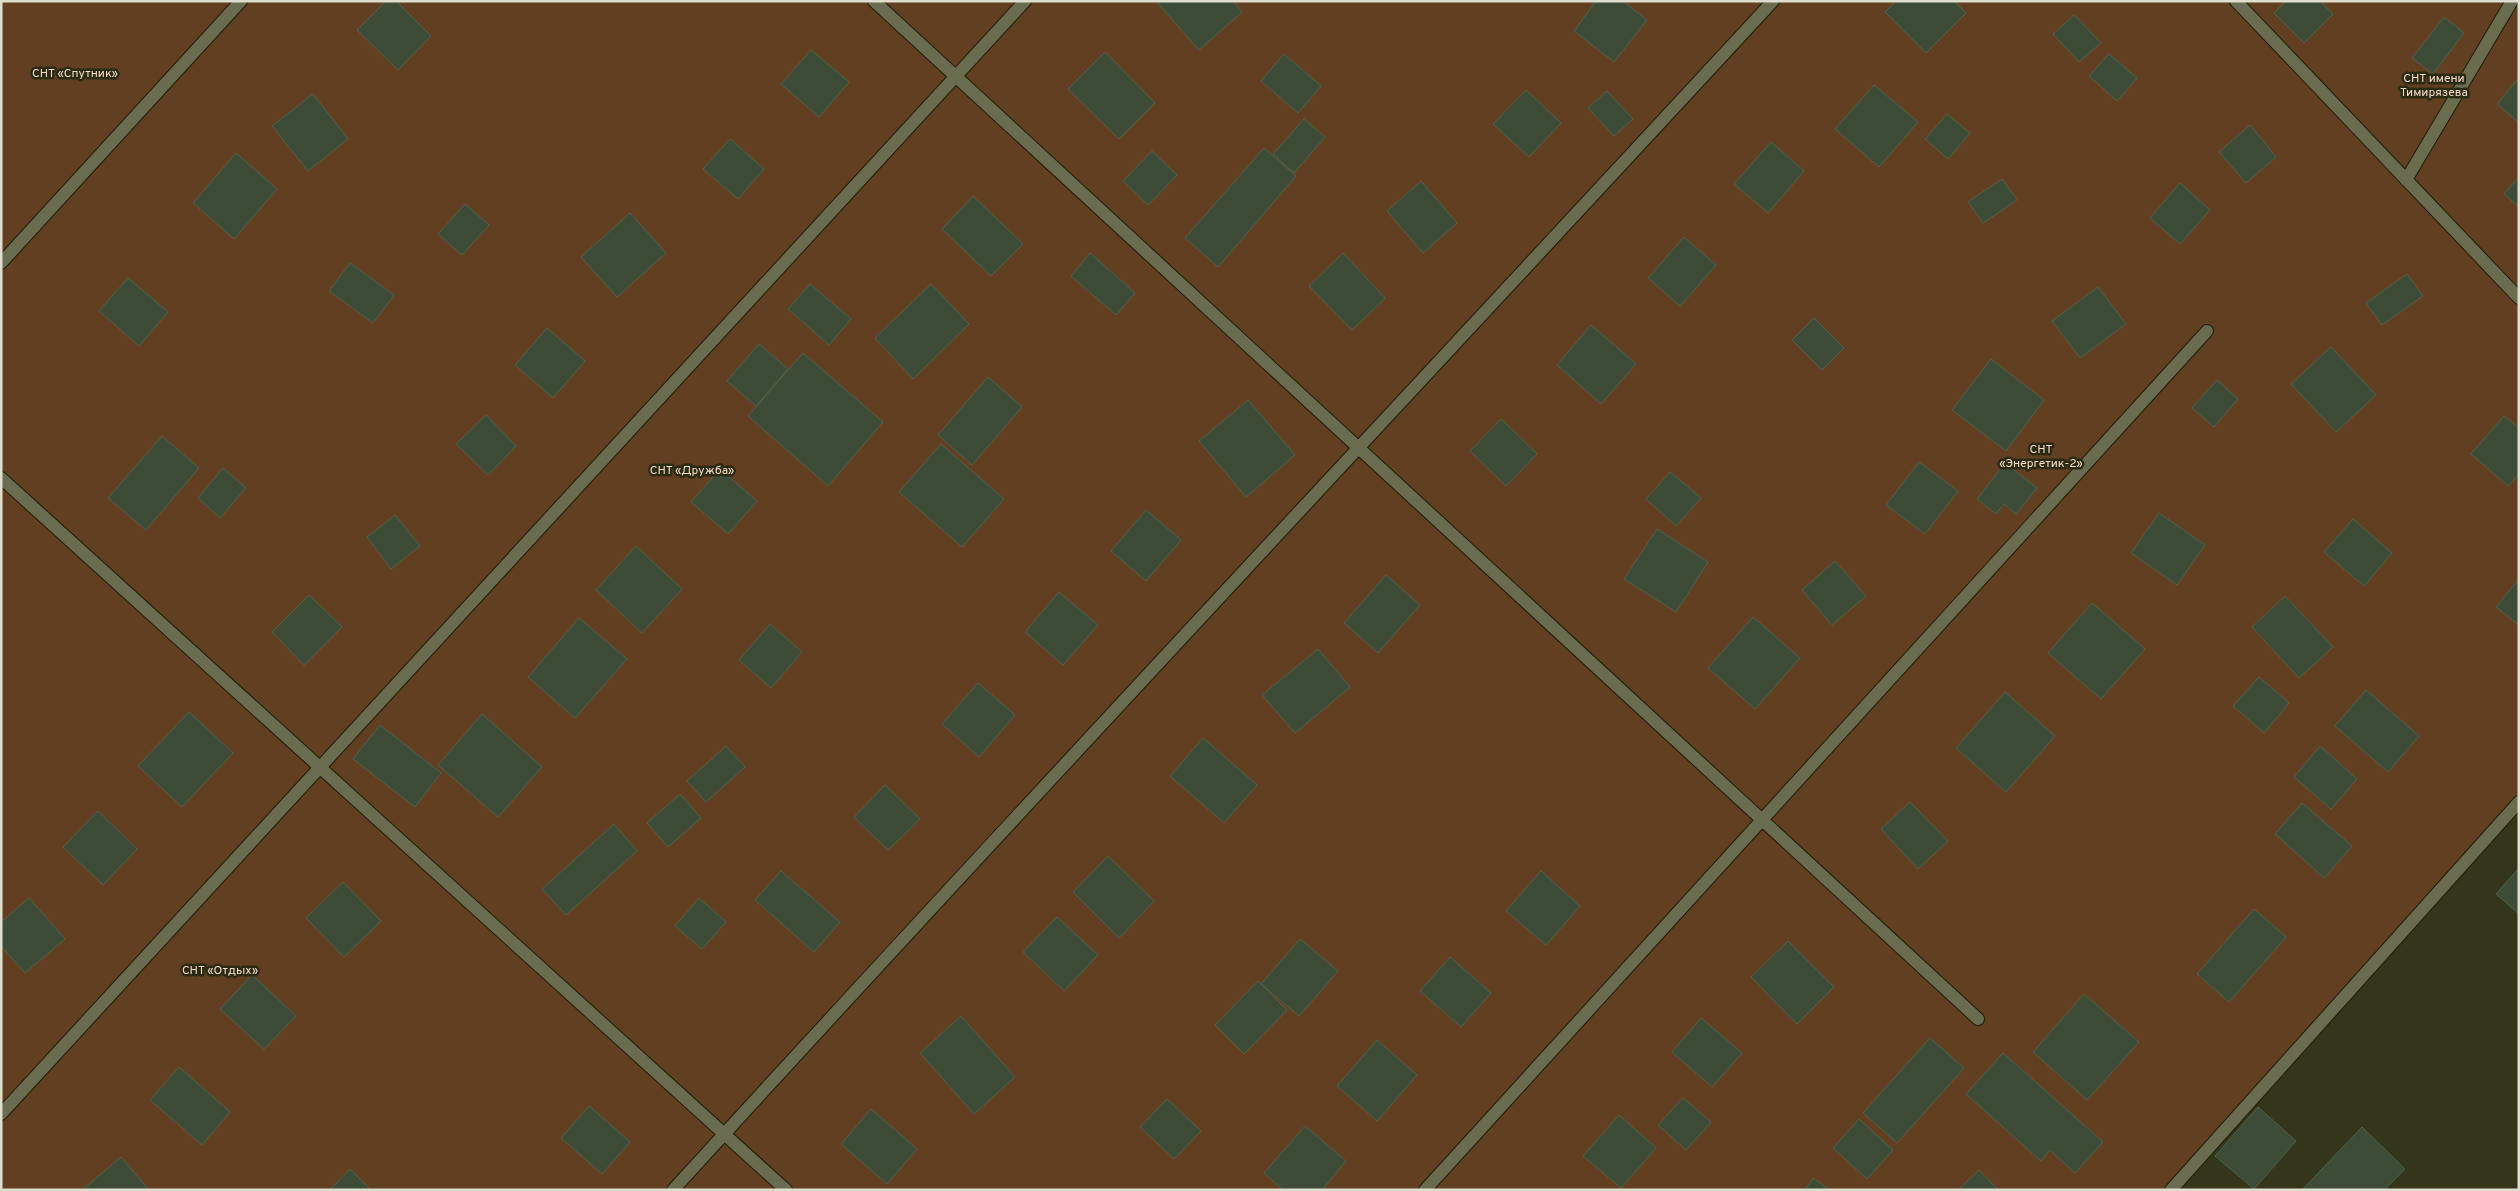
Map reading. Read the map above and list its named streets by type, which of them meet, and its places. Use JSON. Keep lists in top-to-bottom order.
{
  "parks": [
    "СНТ «Спутник»",
    "СНТ имени Тимирязева",
    "СНТ «Энергетик-2»",
    "СНТ «Дружба»",
    "СНТ «Отдых»"
  ]
}
